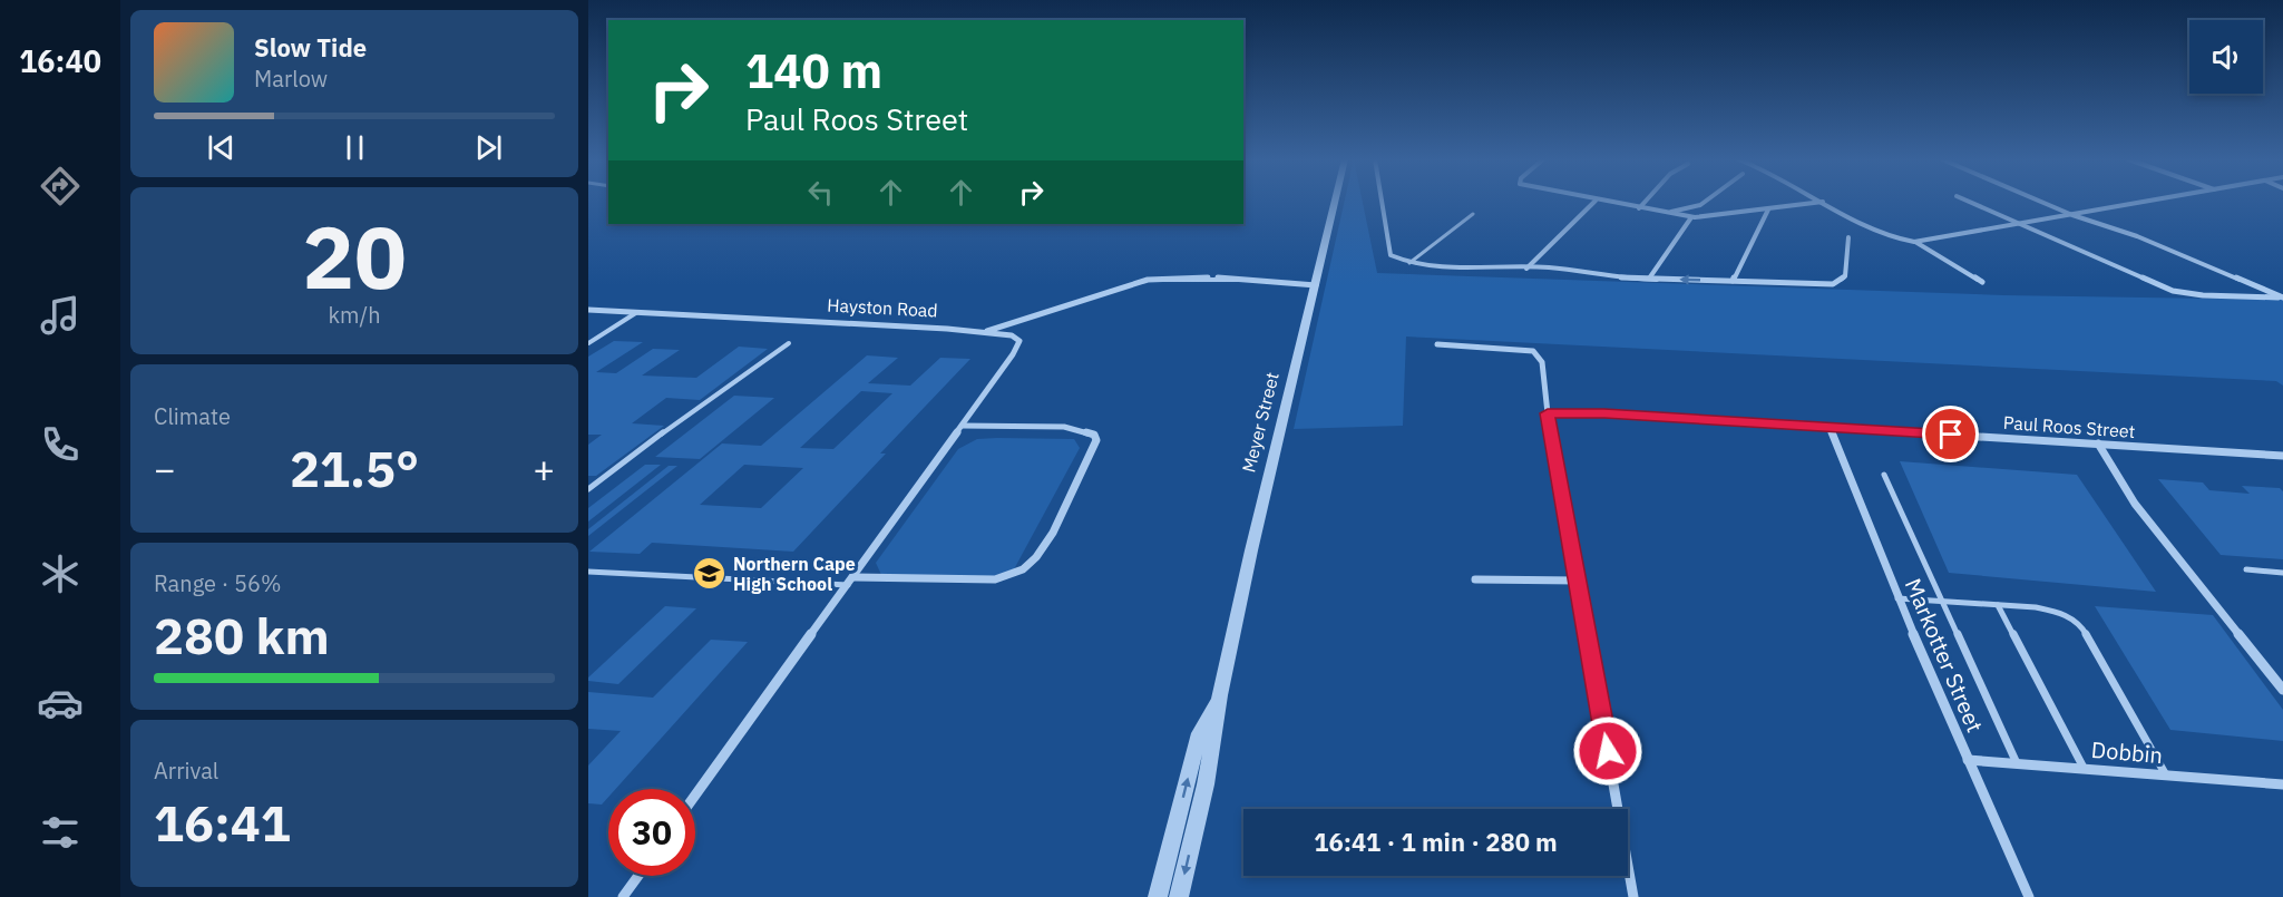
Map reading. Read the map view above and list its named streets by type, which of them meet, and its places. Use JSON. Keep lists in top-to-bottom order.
{
  "streets": {
    "street": [
      "Hayston Road",
      "Meyer Street",
      "Paul Roos Street",
      "Markotter Street",
      "Dobbin"
    ]
  },
  "crossings": [
    ["Paul Roos Street", "Markotter Street"],
    ["Markotter Street", "Dobbin"]
  ],
  "places": {
    "school or university": ["Northern Cape High School"]
  },
  "page": {
    "tabs": "16:40",
    "turn": ["140 m", "Paul Roos Street"],
    "song": ["Slow Tide", "Marlow"],
    "tile": [
      ["20", "km/h"],
      "Climate",
      ["Range · 56%", "280 km"],
      ["Arrival", "16:41"]
    ],
    "heat": ["−", "21.5°", "+"],
    "limit": "30",
    "trip": "16:41 · 1 min · 280 m"
  }
}
